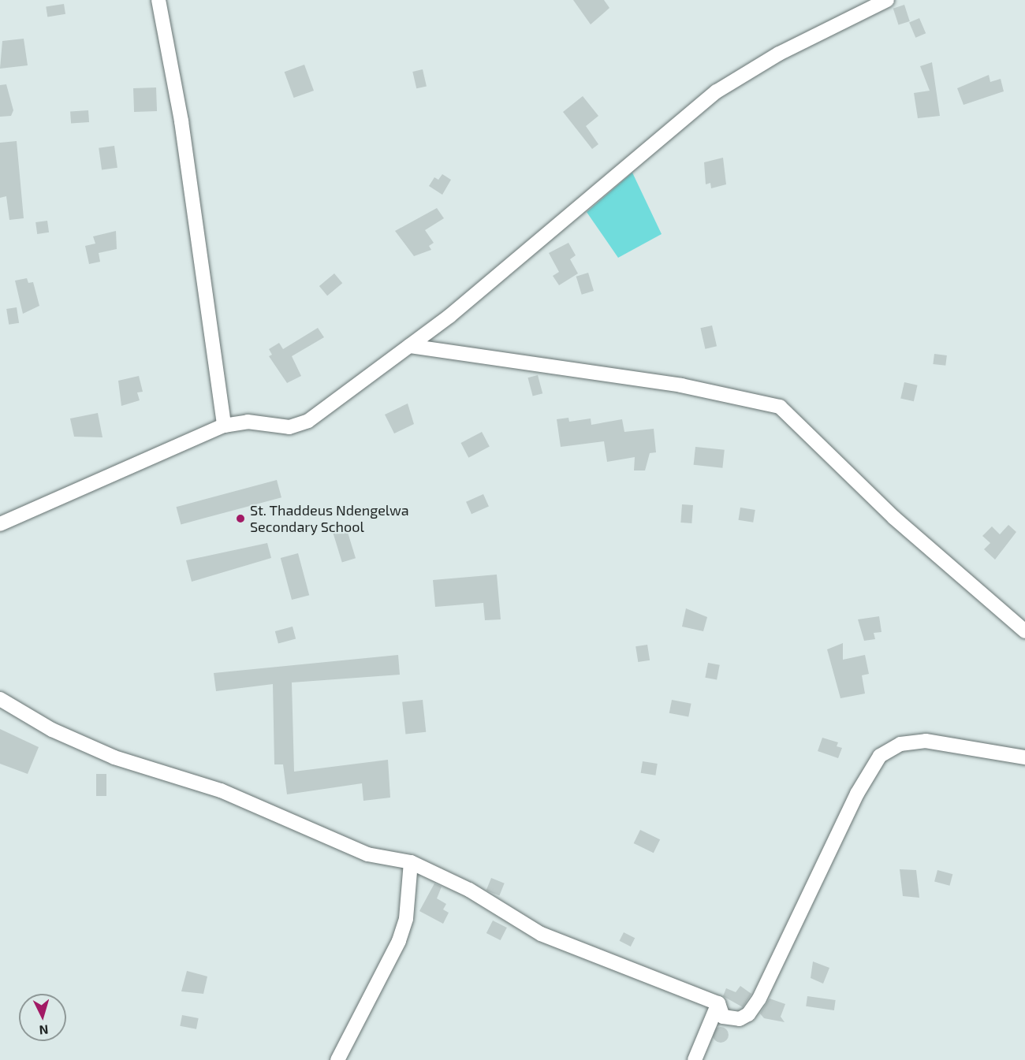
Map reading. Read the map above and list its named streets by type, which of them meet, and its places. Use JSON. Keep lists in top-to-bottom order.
{
  "places": ["St. Thaddeus Ndengelwa Secondary School"],
  "north": "bottom"
}
